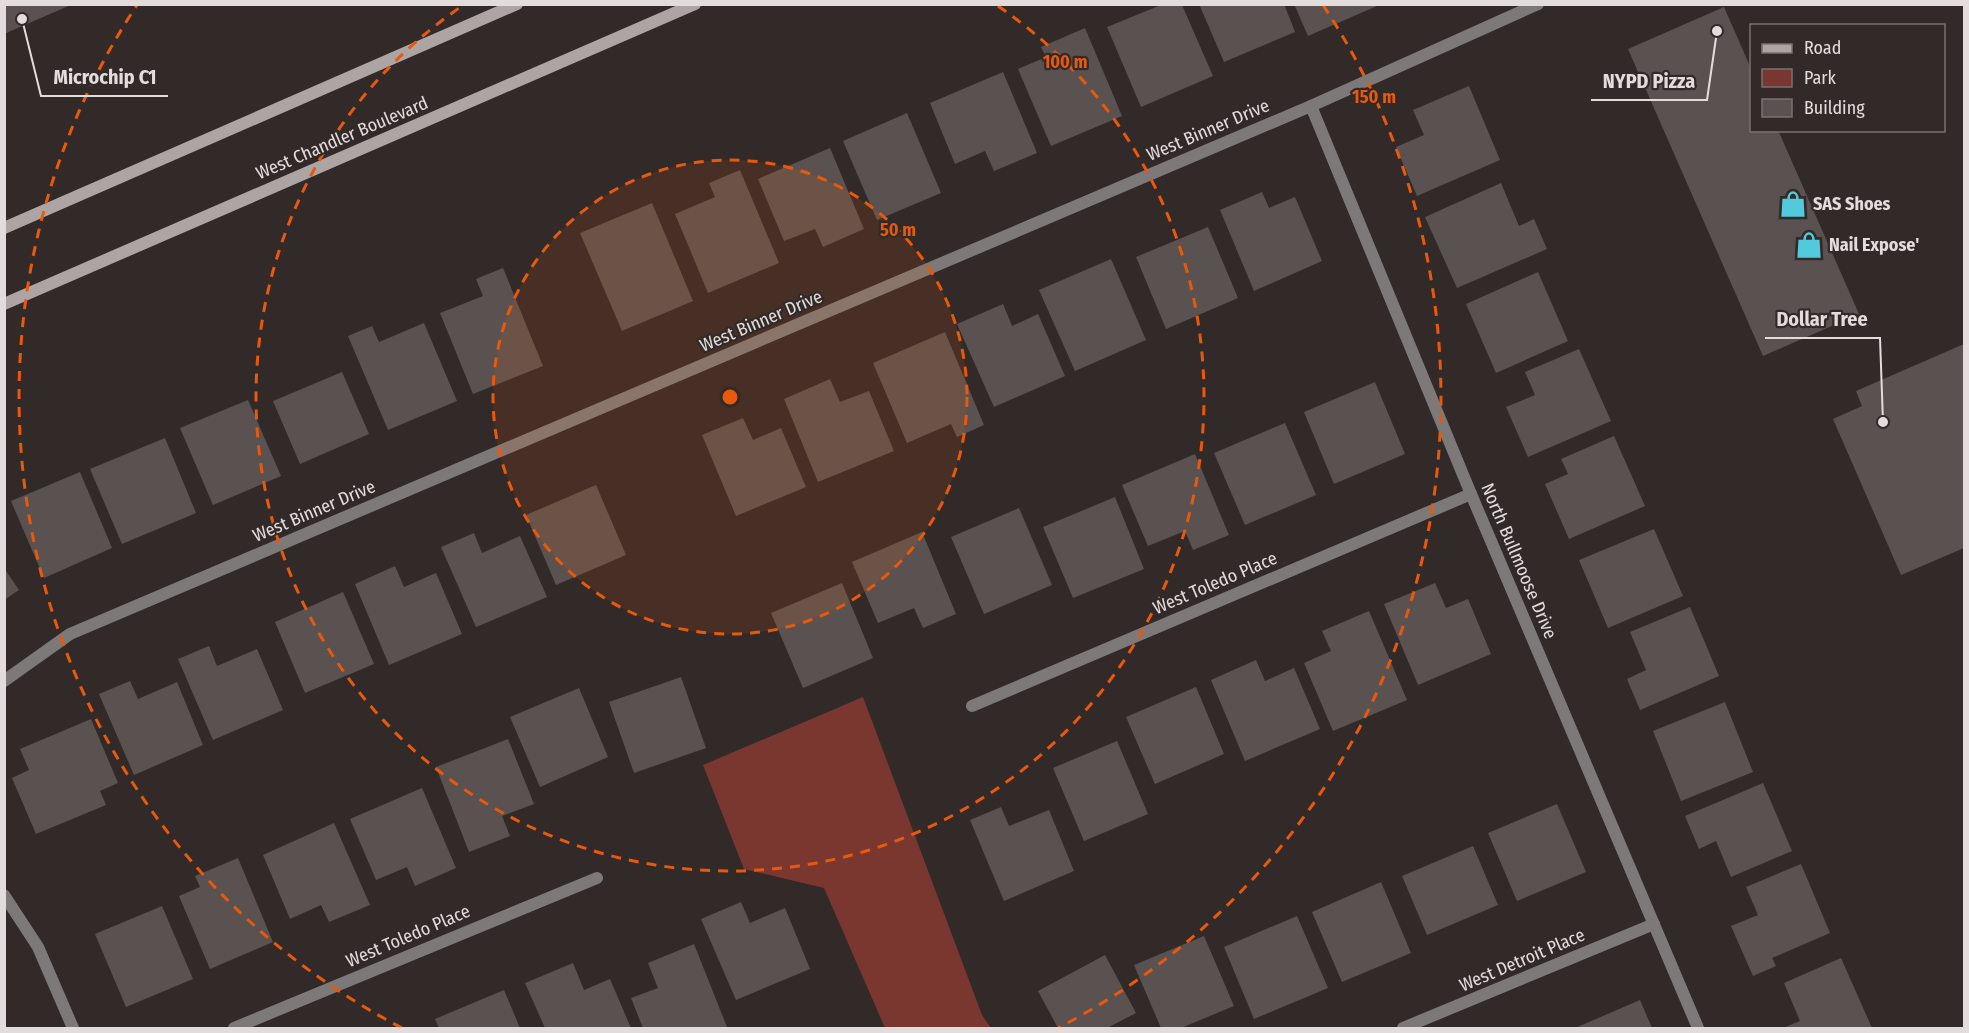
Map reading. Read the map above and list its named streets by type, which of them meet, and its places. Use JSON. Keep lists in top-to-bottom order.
{
  "streets": {
    "main road": ["West Chandler Boulevard"],
    "street": [
      "West Binner Drive",
      "North Bullmoose Drive",
      "West Toledo Place",
      "West Detroit Place"
    ]
  },
  "crossings": [
    ["West Binner Drive", "North Bullmoose Drive"],
    ["North Bullmoose Drive", "West Toledo Place"],
    ["North Bullmoose Drive", "West Detroit Place"]
  ],
  "places": {
    "other": ["Microchip C1", "NYPD Pizza", "Dollar Tree"],
    "shop": ["SAS Shoes", "Nail Expose'"]
  },
  "legend": ["Road", "Park", "Building"],
  "rings": ["100 m", "150 m", "50 m"]
}
